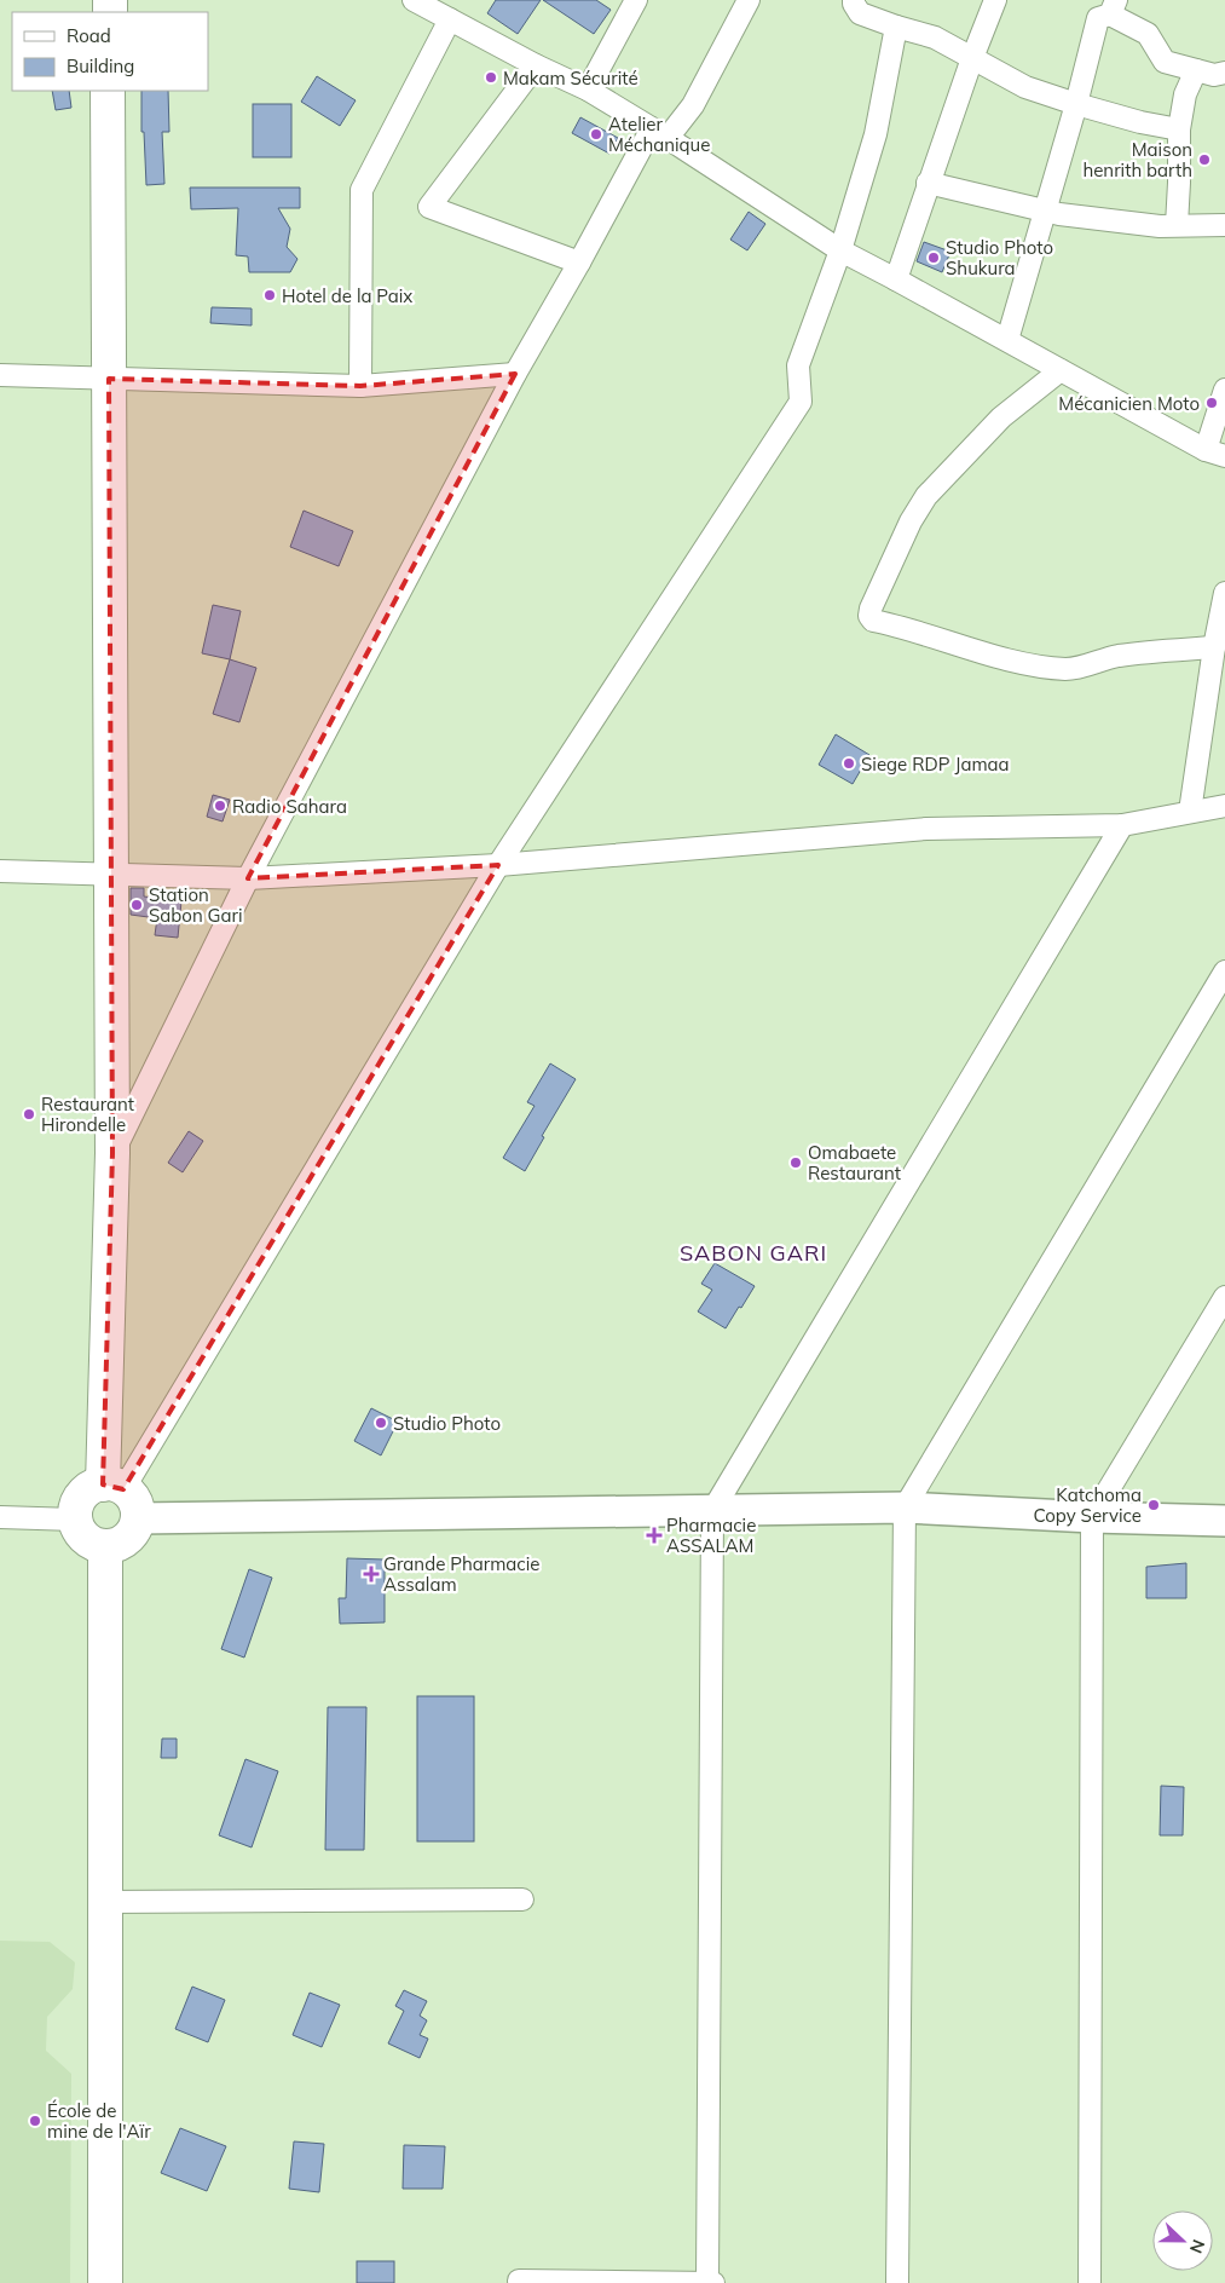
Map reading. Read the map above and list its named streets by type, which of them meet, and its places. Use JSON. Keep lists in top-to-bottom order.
{
  "districts": ["SABON GARI"],
  "places": {
    "other": [
      "Makam Sécurité",
      "Atelier Méchanique",
      "Maison henrith barth",
      "Studio Photo Shukura",
      "Hotel de la Paix",
      "Mécanicien Moto",
      "Siege RDP Jamaa",
      "Radio Sahara",
      "Station Sabon Gari",
      "Restaurant Hirondelle",
      "Omabaete Restaurant",
      "Studio Photo",
      "Katchoma Copy Service",
      "École de mine de l'Aïr"
    ],
    "health": ["Pharmacie ASSALAM", "Grande Pharmacie Assalam"]
  },
  "legend": ["Road", "Building"],
  "north": "right"
}
